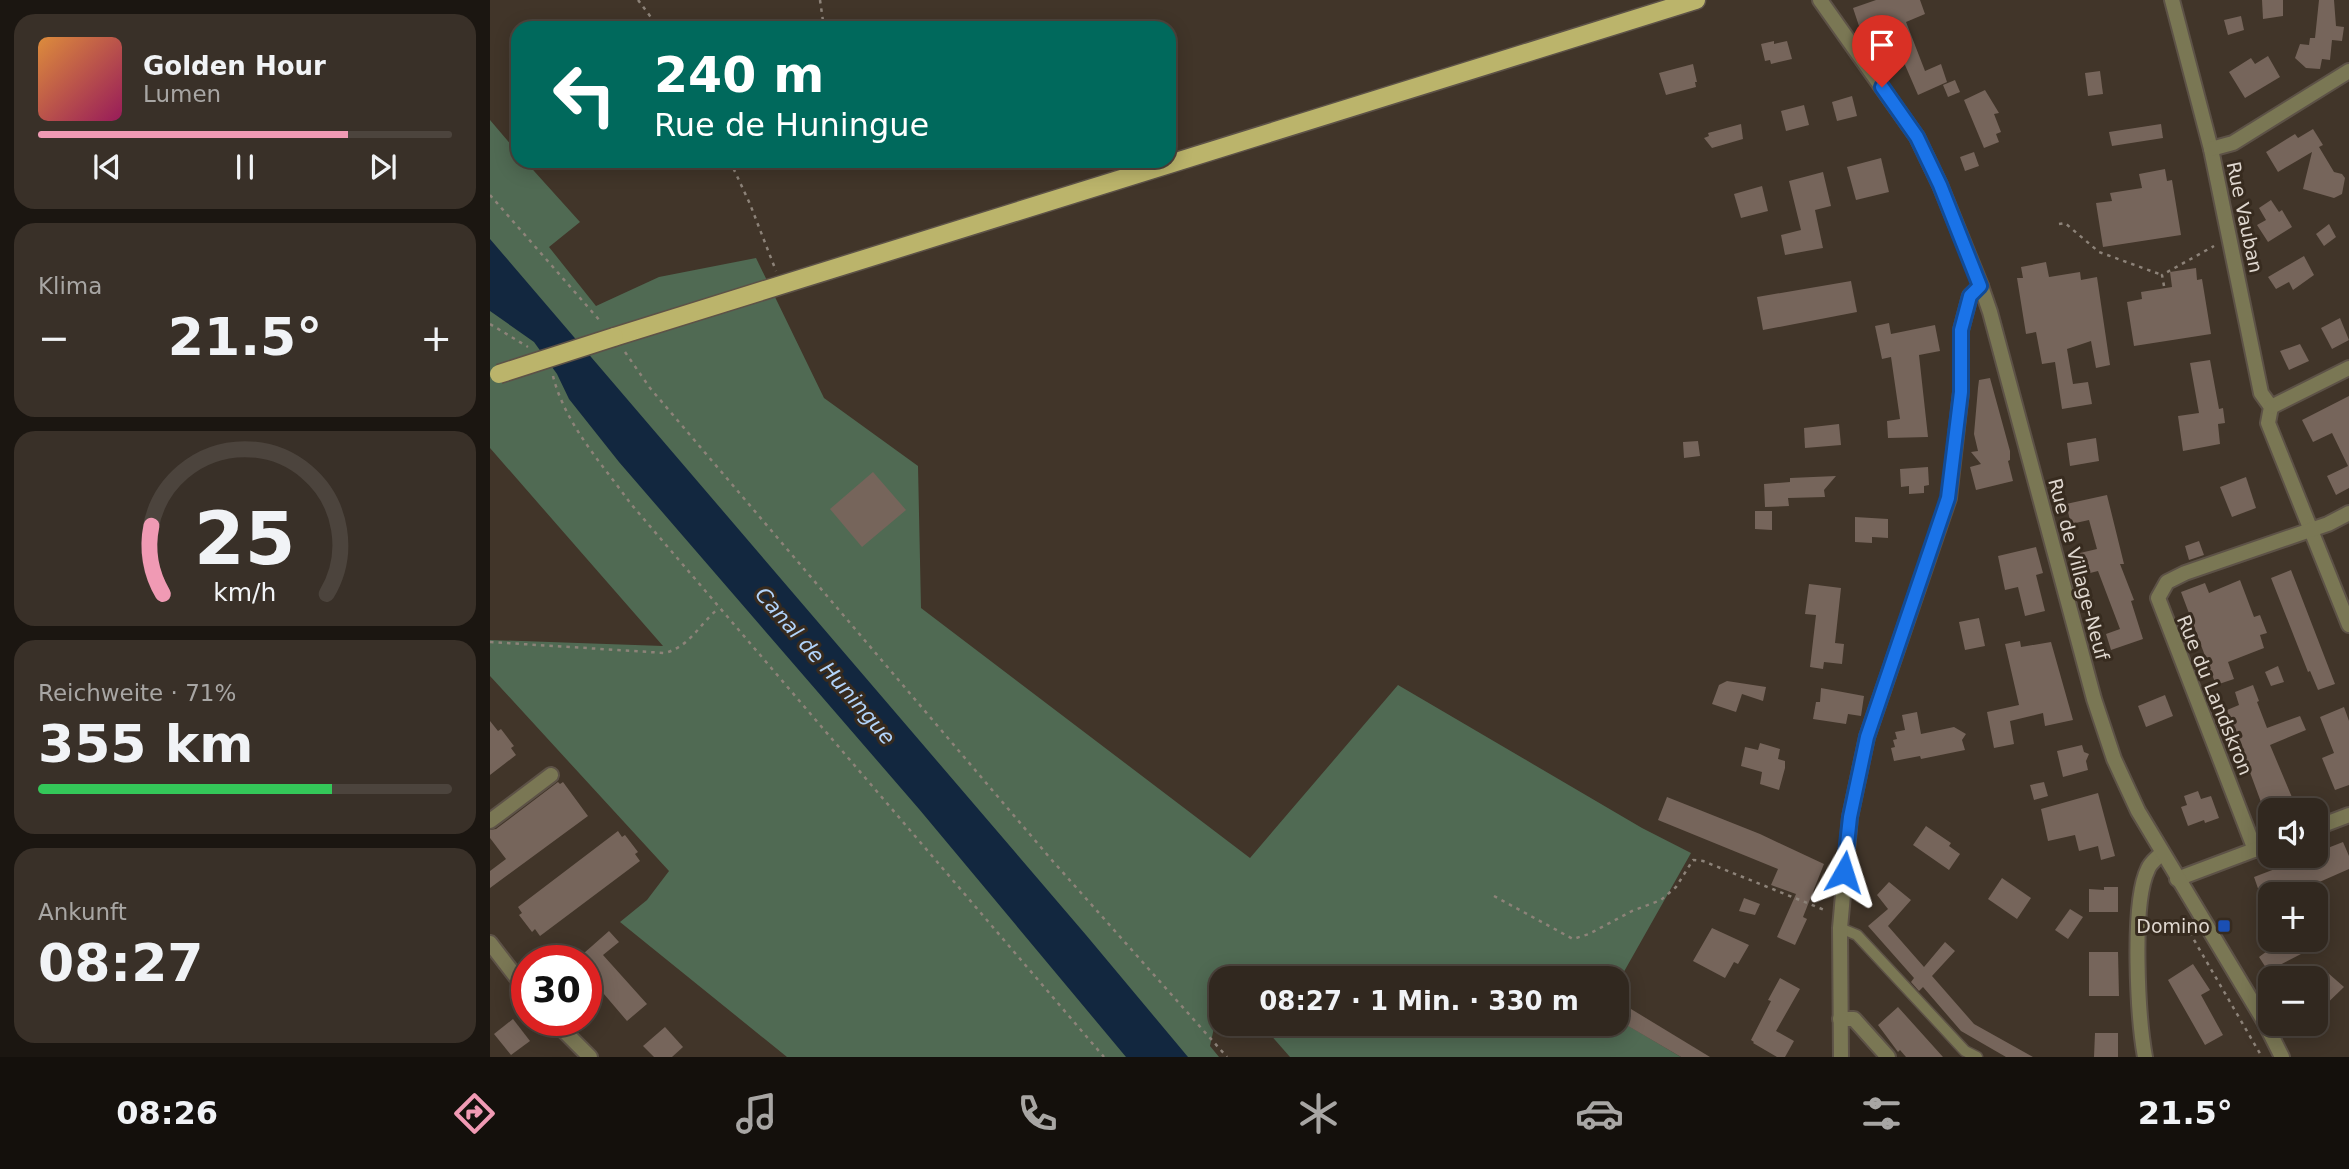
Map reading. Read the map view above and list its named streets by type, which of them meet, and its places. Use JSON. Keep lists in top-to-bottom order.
{
  "streets": {
    "street": ["Rue Vauban", "Rue de Village-Neuf", "Rue du Landskron"]
  },
  "crossings": [
    ["Rue Vauban", "Rue du Landskron"]
  ],
  "water": ["Canal de Huningue"],
  "places": {
    "transit": ["Domino"]
  },
  "page": {
    "turn": ["240 m", "Rue de Huningue"],
    "song": ["Golden Hour", "Lumen"],
    "tile": [
      "Klima",
      ["Reichweite · 71%", "355 km"],
      ["Ankunft", "08:27"]
    ],
    "heat": ["−", "21.5°", "+"],
    "map_buttons": ["+", "−"],
    "limit": "30",
    "trip": "08:27 · 1 Min. · 330 m",
    "tabs": ["08:26", "21.5°"],
    "gauge": ["25", "km/h"]
  }
}
